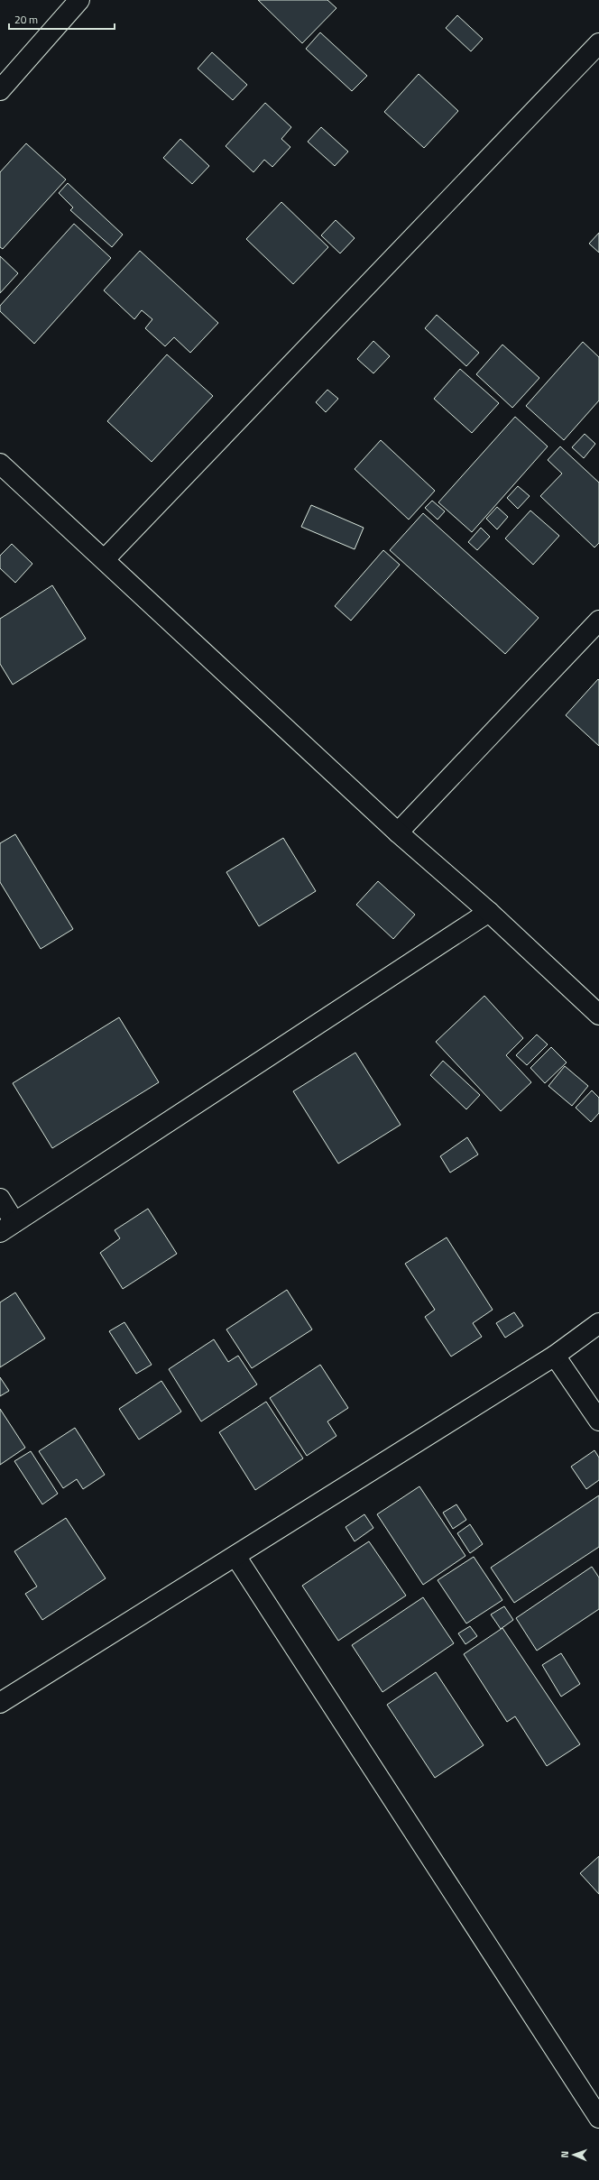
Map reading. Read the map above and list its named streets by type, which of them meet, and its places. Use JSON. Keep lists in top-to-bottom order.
{
  "scale_bar": "20 m",
  "north": "left"
}
